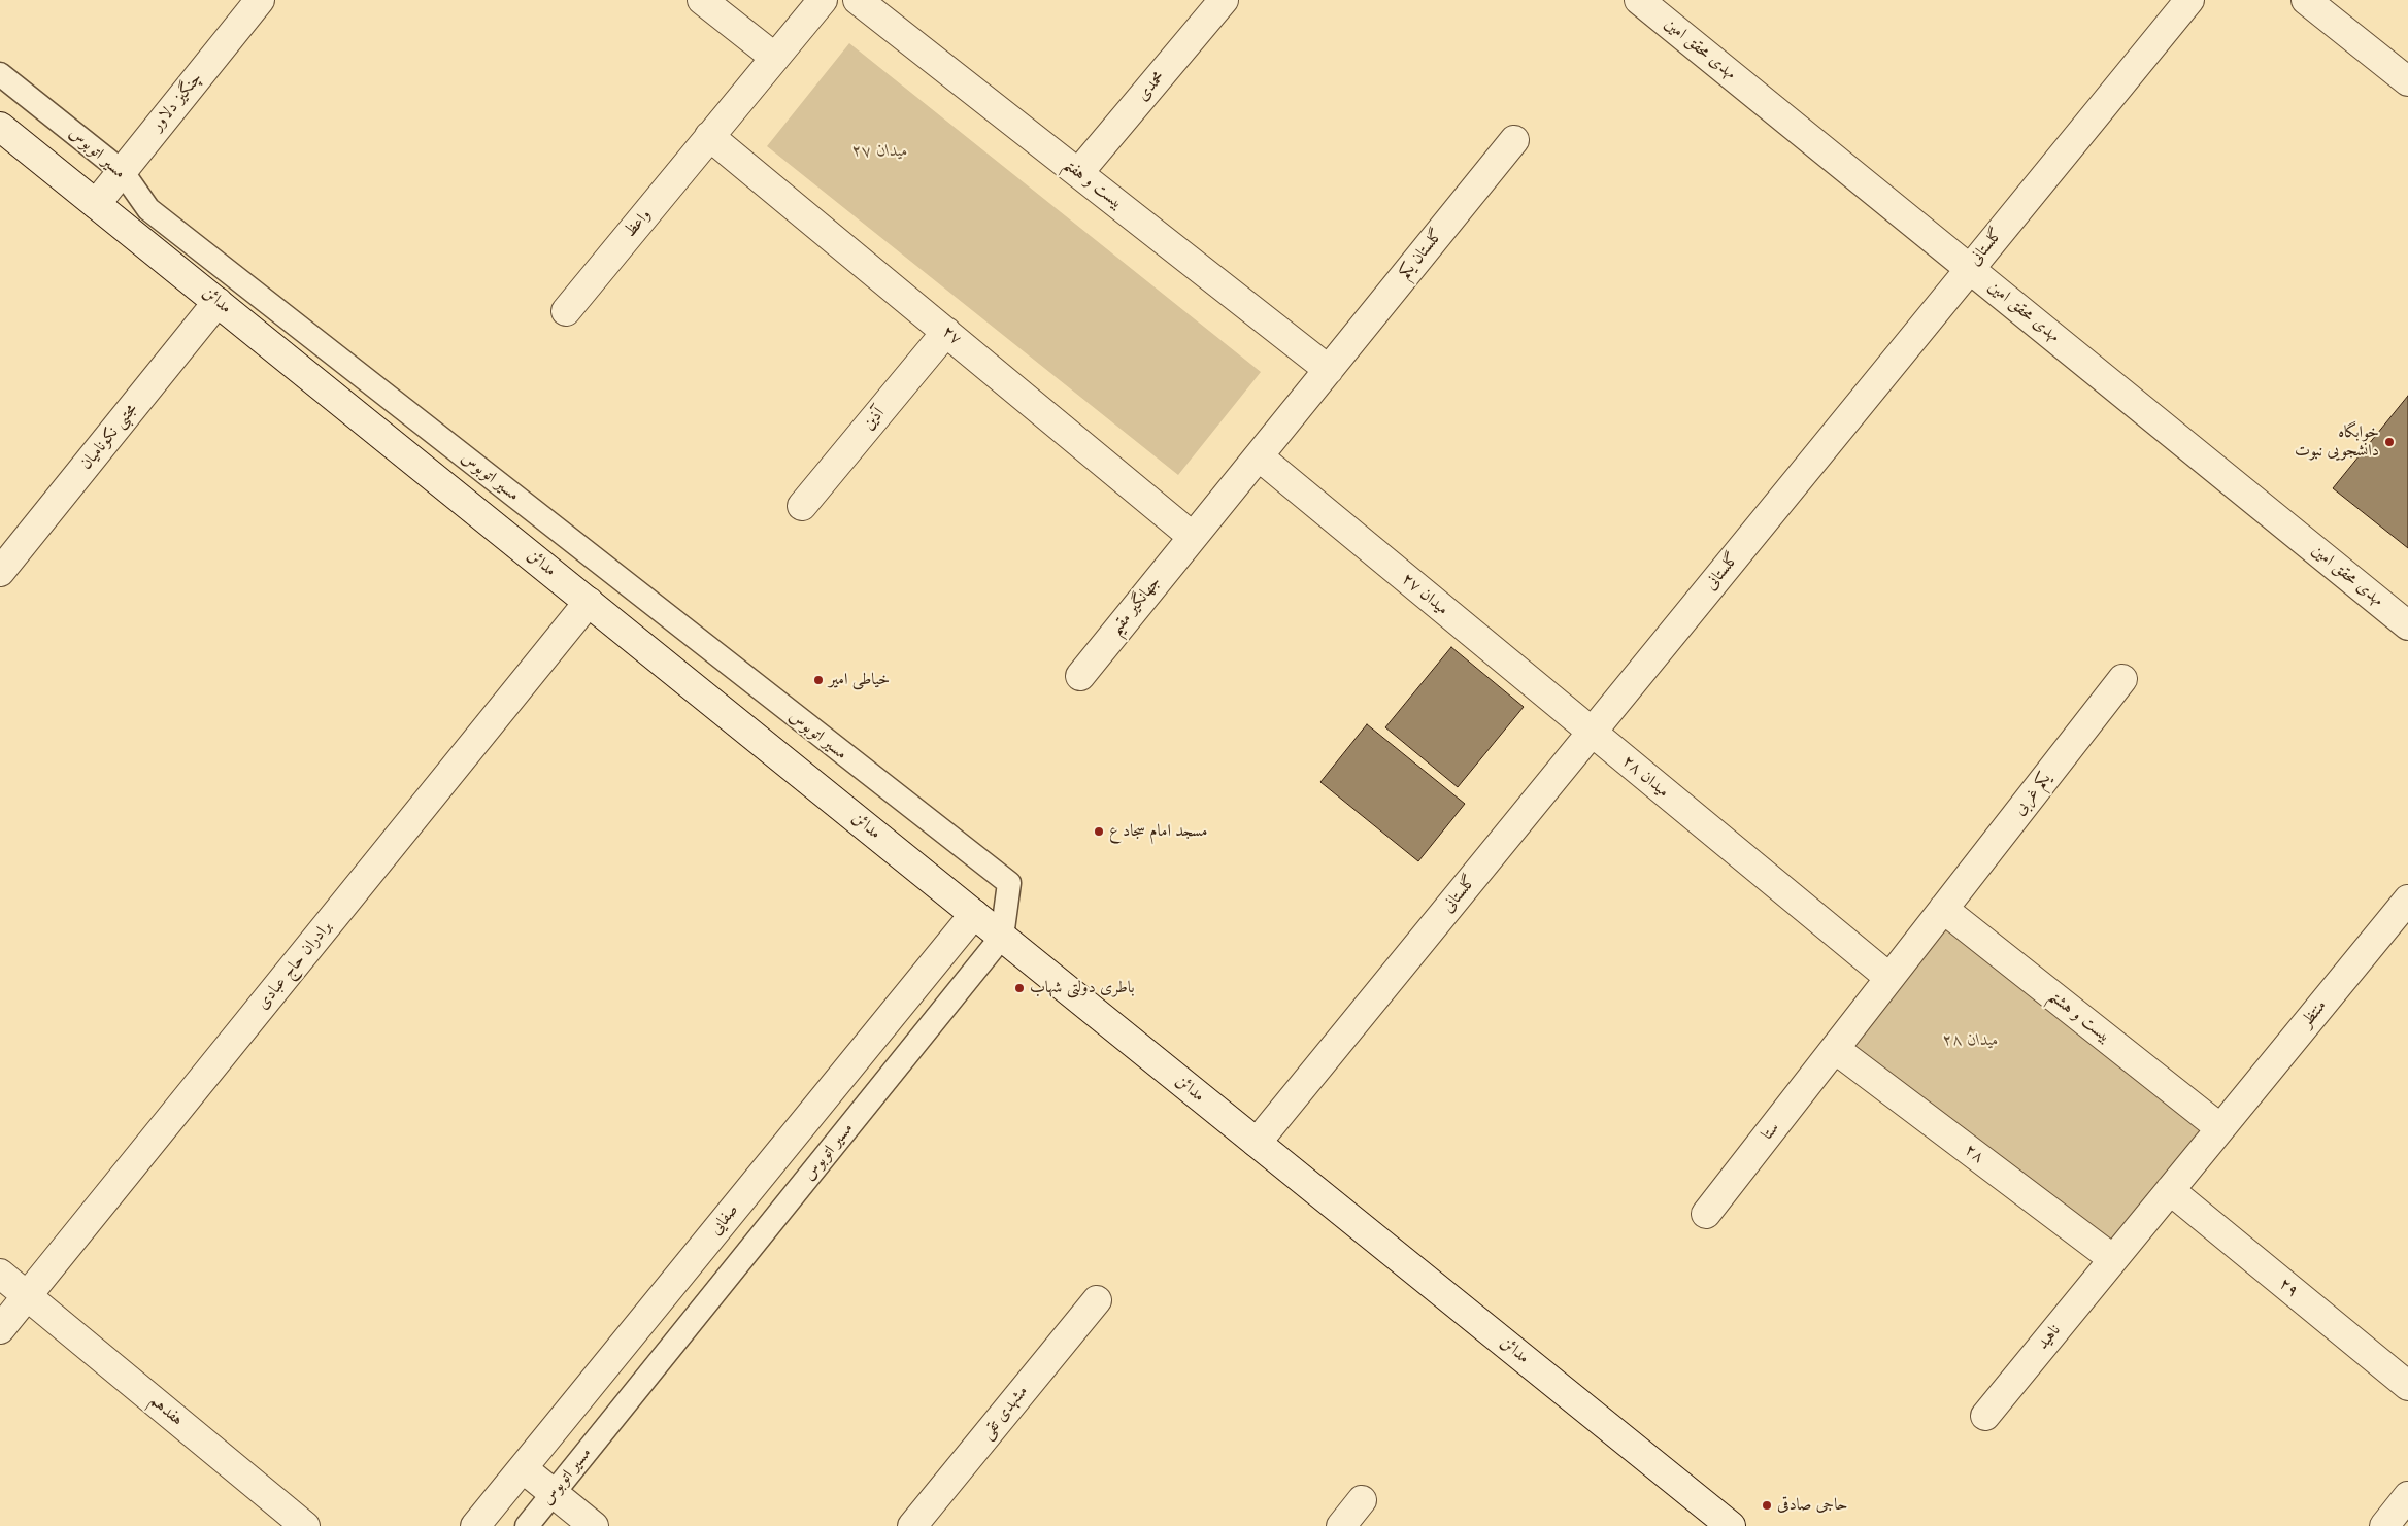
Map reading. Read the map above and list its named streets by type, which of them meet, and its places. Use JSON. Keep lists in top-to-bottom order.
{
  "streets": {
    "street": [
      "مهدی محقق امین",
      "محمدی",
      "چنگیز دلاور",
      "بیست و هفتم",
      "واعظ",
      "گلستانی",
      "گلستان یکم",
      "مدائن",
      "۲۷",
      "آذین",
      "مجتبی نکونامیان",
      "میدان ۲۷",
      "جهانگیر مقیم",
      "میدان ۲۸",
      "یکم غربی",
      "برادران حاج عبادی",
      "منتظر",
      "بیست و هشتم",
      "ستا",
      "۲۸",
      "صفایی",
      "۲۹",
      "ناهید",
      "هفدهم",
      "مشهدی تقی"
    ],
    "lane": ["مسیر اتوبوس"]
  },
  "crossings": [
    ["مهدی محقق امین", "گلستانی"],
    ["محمدی", "بیست و هفتم"],
    ["چنگیز دلاور", "مسیر اتوبوس"],
    ["چنگیز دلاور", "مدائن"],
    ["مسیر اتوبوس", "مدائن"],
    ["بیست و هفتم", "گلستان یکم"],
    ["واعظ", "۲۷"],
    ["گلستانی", "مدائن"],
    ["گلستانی", "میدان ۲۷"],
    ["گلستانی", "میدان ۲۸"],
    ["گلستان یکم", "میدان ۲۷"],
    ["گلستان یکم", "جهانگیر مقیم"],
    ["مدائن", "مجتبی نکونامیان"],
    ["مدائن", "برادران حاج عبادی"],
    ["مدائن", "صفایی"],
    ["۲۷", "آذین"],
    ["۲۷", "جهانگیر مقیم"],
    ["میدان ۲۷", "جهانگیر مقیم"],
    ["میدان ۲۷", "میدان ۲۸"],
    ["یکم غربی", "بیست و هشتم"],
    ["برادران حاج عبادی", "هفدهم"],
    ["منتظر", "بیست و هشتم"],
    ["ستا", "۲۸"],
    ["۲۸", "ناهید"]
  ],
  "parks": ["میدان ۲۷", "میدان ۲۸"],
  "places": [
    "خوابگاه دانشجویی نبوت",
    "خیاطی امیر",
    "مسجد امام سجاد ع",
    "باطری دولتی شهاب",
    "حاجی صادقی"
  ]
}
